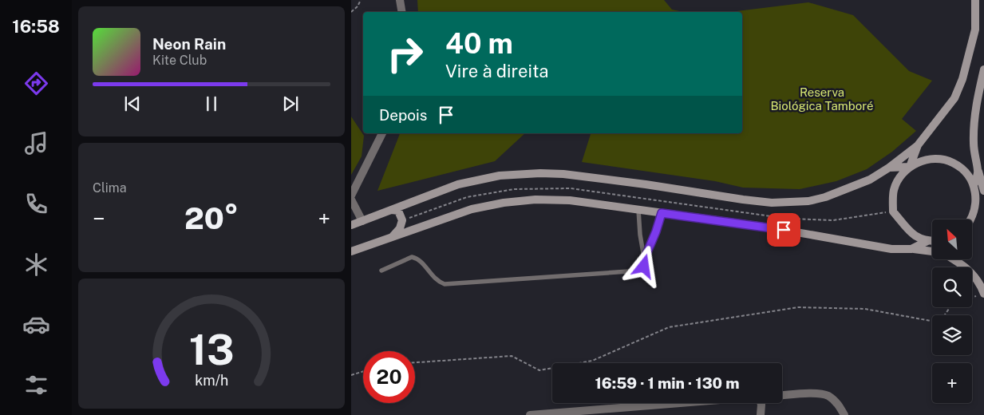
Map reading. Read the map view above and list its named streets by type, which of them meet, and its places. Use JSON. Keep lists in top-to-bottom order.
{
  "parks": ["Reserva Biológica Tamboré"],
  "north": "top left",
  "page": {
    "tabs": "16:58",
    "turn": ["40 m", "Vire à direita"],
    "song": ["Neon Rain", "Kite Club"],
    "then": "Depois",
    "tile": "Clima",
    "heat": ["−", "20°", "+"],
    "map_buttons": "+",
    "limit": "20",
    "trip": "16:59 · 1 min · 130 m",
    "gauge": ["13", "km/h"]
  }
}
